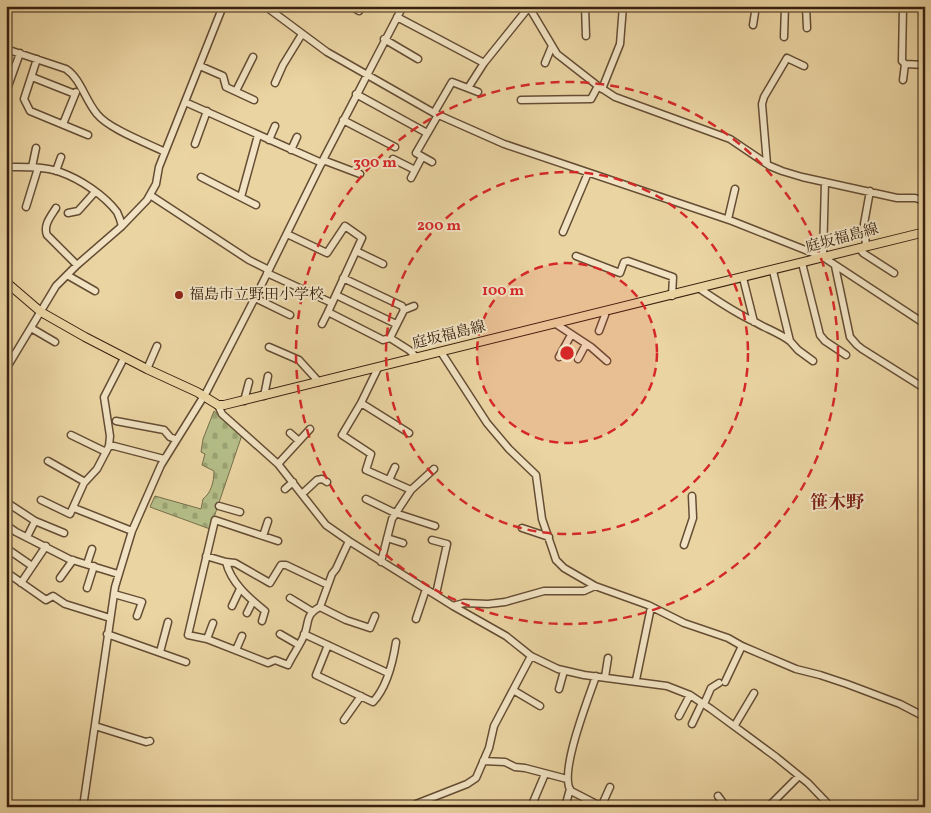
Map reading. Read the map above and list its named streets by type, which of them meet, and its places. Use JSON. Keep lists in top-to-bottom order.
{
  "streets": {
    "main road": ["庭坂福島線"]
  },
  "districts": ["笹木野"],
  "places": ["福島市立野田小学校"],
  "rings": ["300 m", "200 m", "100 m"]
}
